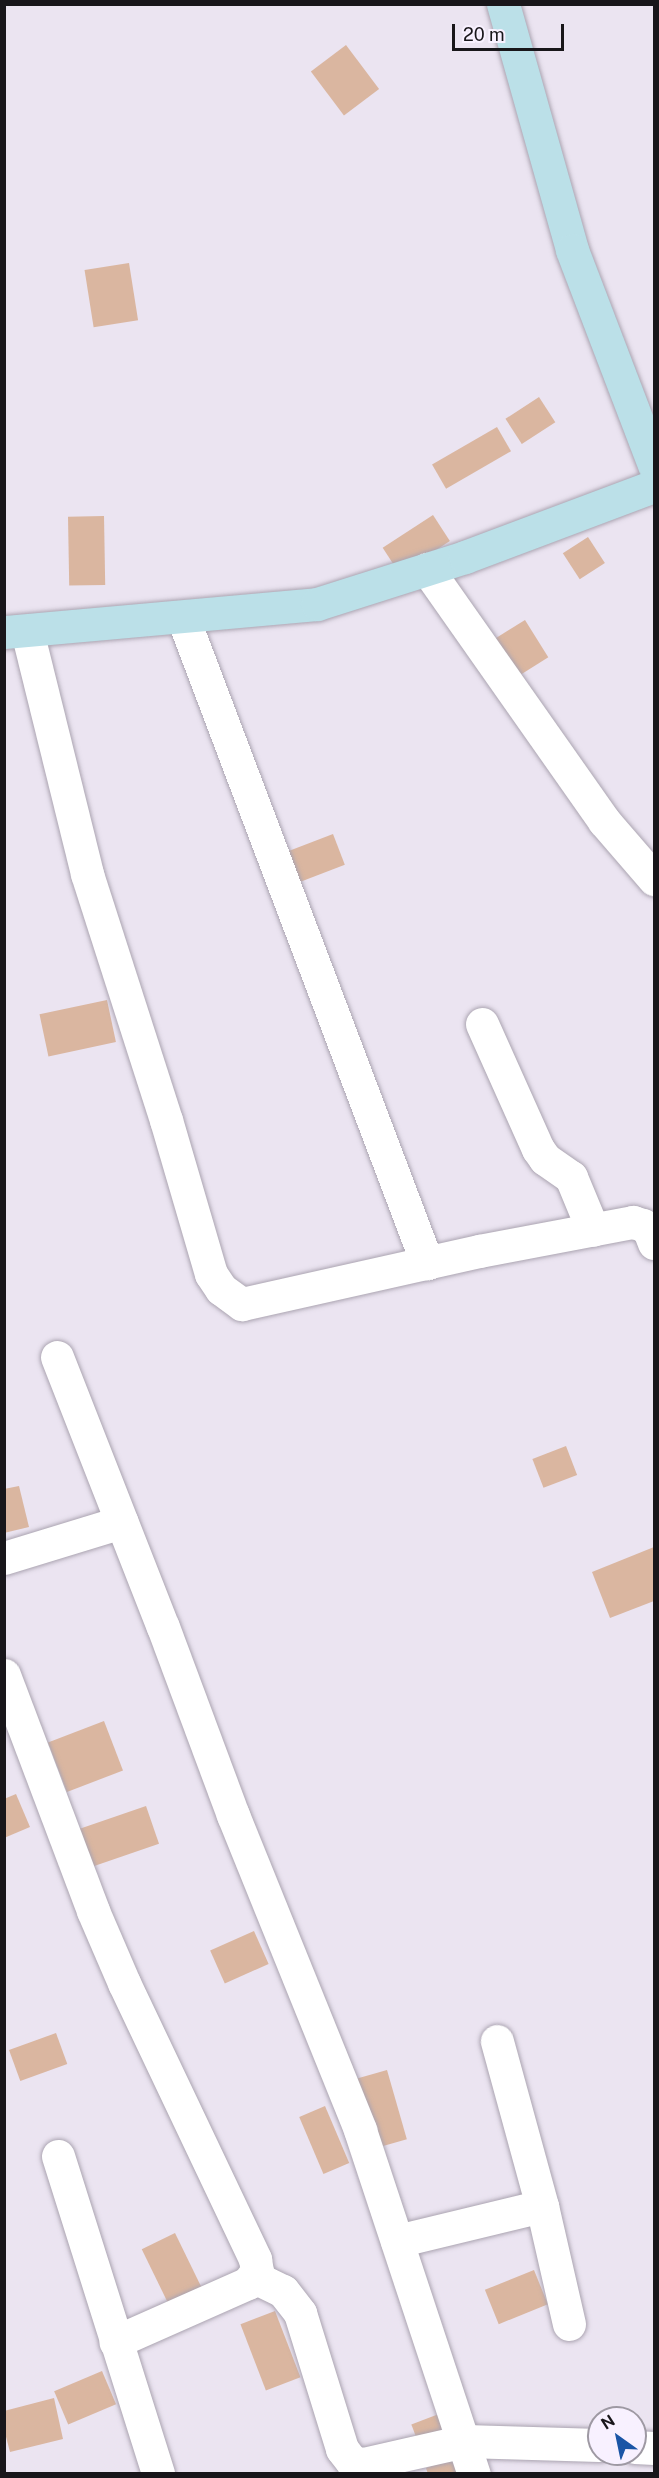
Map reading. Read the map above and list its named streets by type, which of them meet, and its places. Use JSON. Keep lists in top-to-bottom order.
{
  "scale_bar": "20 m",
  "north": "top left"
}
